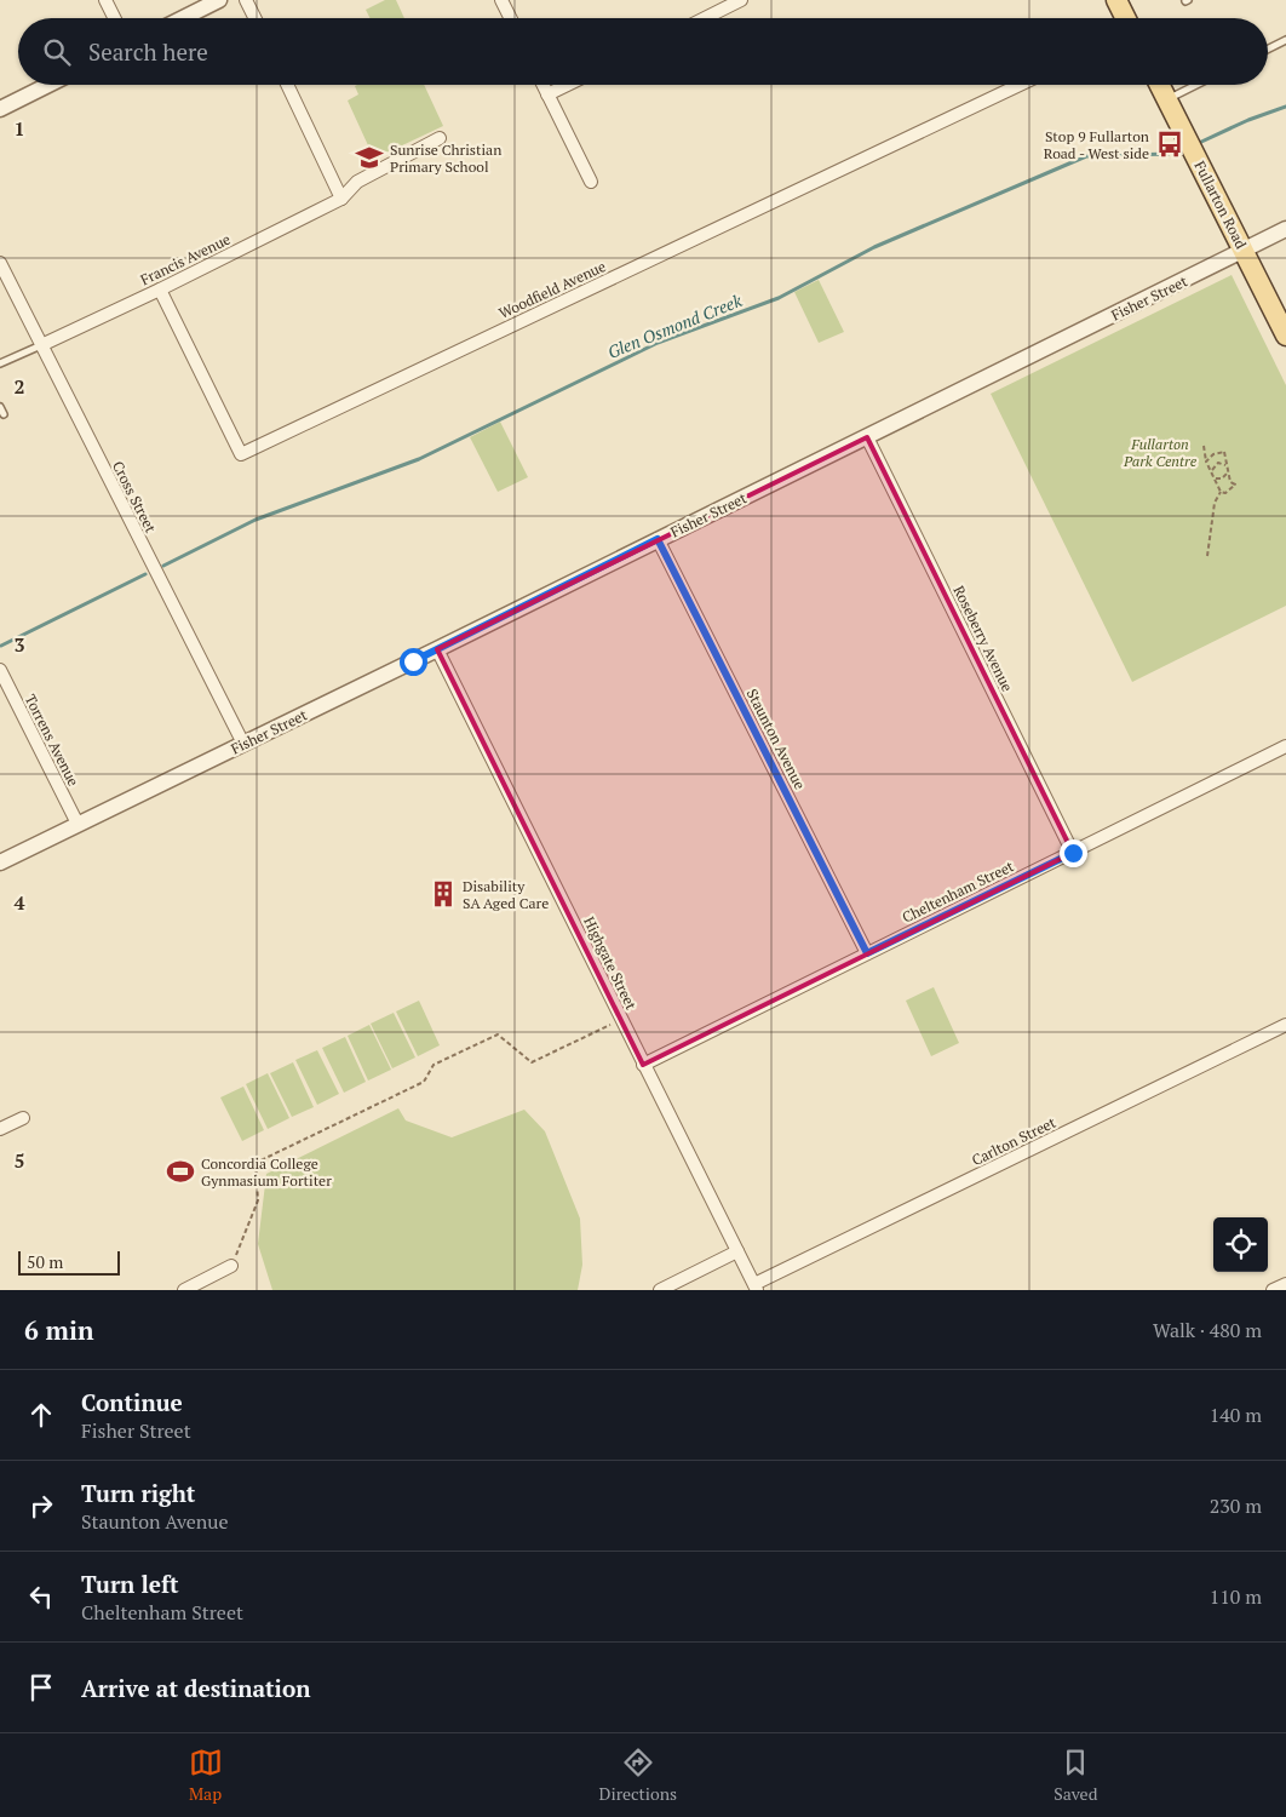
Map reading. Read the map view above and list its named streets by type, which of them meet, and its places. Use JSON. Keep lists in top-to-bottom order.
{
  "streets": {
    "main road": ["Fullarton Road"],
    "street": [
      "Francis Avenue",
      "Woodfield Avenue",
      "Fisher Street",
      "Cross Street",
      "Roseberry Avenue",
      "Staunton Avenue",
      "Torrens Avenue",
      "Cheltenham Street",
      "Highgate Street",
      "Carlton Street"
    ]
  },
  "crossings": [
    ["Fullarton Road", "Fisher Street"],
    ["Francis Avenue", "Woodfield Avenue"],
    ["Francis Avenue", "Cross Street"],
    ["Fisher Street", "Cross Street"],
    ["Fisher Street", "Roseberry Avenue"],
    ["Fisher Street", "Staunton Avenue"],
    ["Fisher Street", "Torrens Avenue"],
    ["Fisher Street", "Highgate Street"],
    ["Roseberry Avenue", "Cheltenham Street"],
    ["Staunton Avenue", "Cheltenham Street"],
    ["Cheltenham Street", "Highgate Street"],
    ["Highgate Street", "Carlton Street"]
  ],
  "water": ["Glen Osmond Creek"],
  "parks": ["Fullarton Park Centre"],
  "places": {
    "bus stop": ["Stop 9 Fullarton Road - West side"],
    "school or university": ["Sunrise Christian Primary School"],
    "building": ["Disability SA Aged Care"],
    "sports": ["Concordia College Gynmasium Fortiter"]
  },
  "scale_bar": "50 m",
  "page": {
    "search": "Search here",
    "scale": "50 m",
    "heading": ["6 min", "Walk · 480 m"],
    "list": [
      ["Continue", "Fisher Street", "140 m"],
      ["Turn right", "Staunton Avenue", "230 m"],
      ["Turn left", "Cheltenham Street", "110 m"],
      "Arrive at destination"
    ],
    "nav": ["Map", "Directions", "Saved"]
  },
  "grid": {
    "rows": [
      "1",
      "2",
      "3",
      "4",
      "5"
    ]
  }
}
